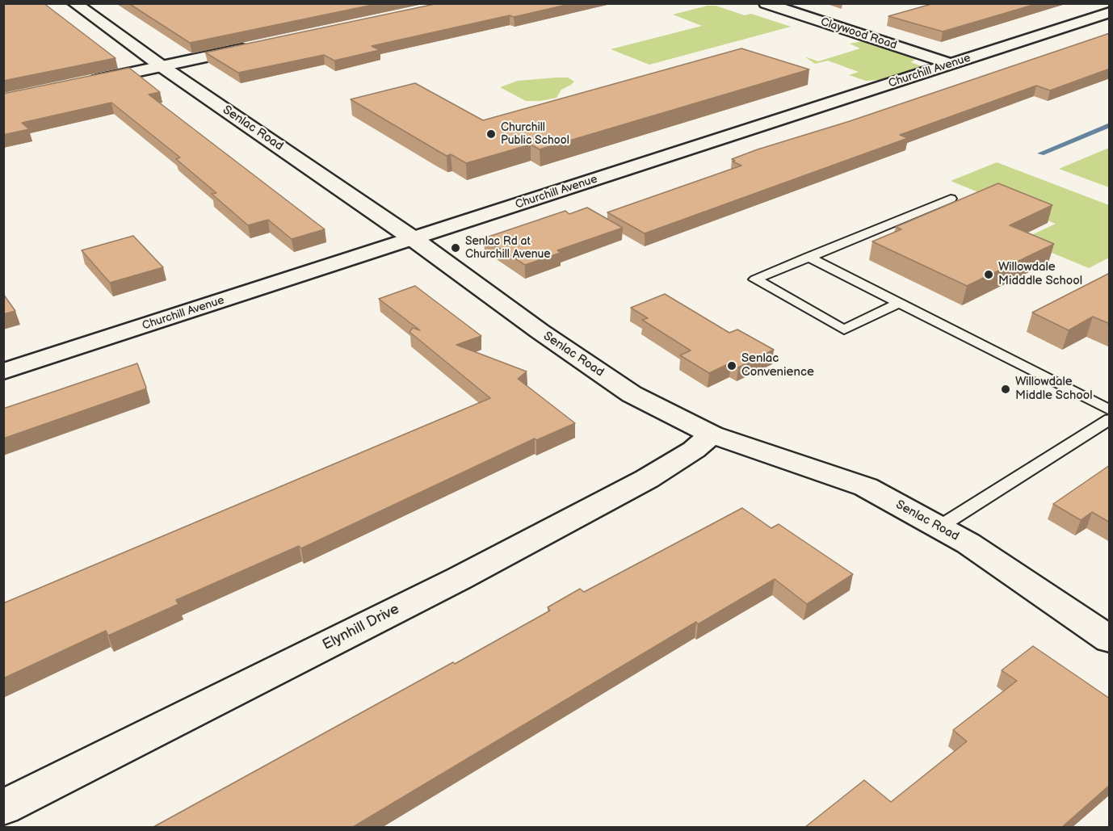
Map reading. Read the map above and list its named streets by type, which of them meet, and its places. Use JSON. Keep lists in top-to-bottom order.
{
  "streets": {
    "street": [
      "Claywood Road",
      "Churchill Avenue",
      "Senlac Road",
      "Elynhill Drive"
    ]
  },
  "crossings": [
    ["Claywood Road", "Churchill Avenue"],
    ["Churchill Avenue", "Senlac Road"],
    ["Senlac Road", "Elynhill Drive"]
  ],
  "places": [
    "Churchill Public School",
    "Senlac Rd at Churchill Avenue",
    "Willowdale Midddle School",
    "Senlac Convenience",
    "Willowdale Middle School"
  ]
}
